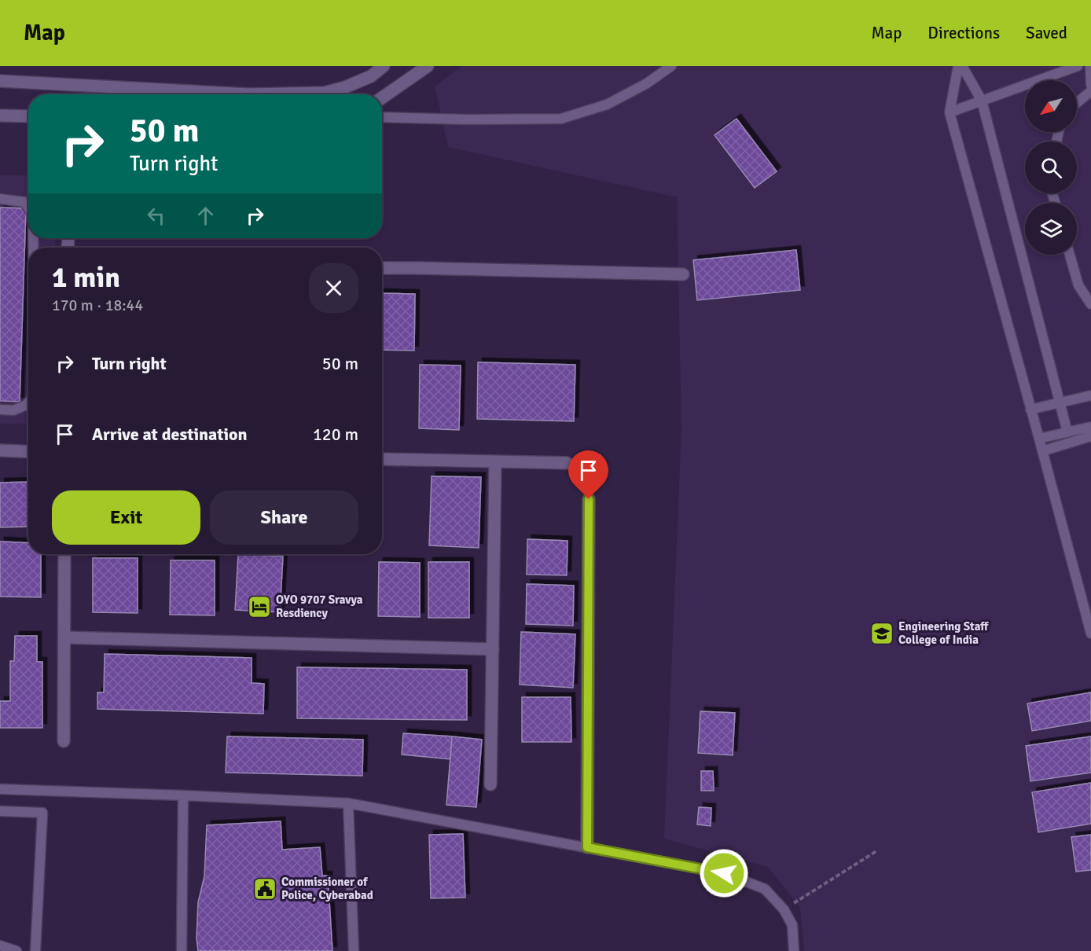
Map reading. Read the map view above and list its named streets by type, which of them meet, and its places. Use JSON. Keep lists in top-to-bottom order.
{
  "places": {
    "hotel": ["OYO 9707 Sravya Resdiency"],
    "school or university": ["Engineering Staff College of India"],
    "public building": ["Commissioner of Police, Cyberabad"]
  },
  "north": "bottom left",
  "page": {
    "header": "Map",
    "nav": ["Map", "Directions", "Saved"],
    "turn": ["50 m", "Turn right"],
    "heading": ["1 min", "170 m · 18:44"],
    "list": [
      {
        "name": "Turn right",
        "value": "50 m"
      },
      {
        "name": "Arrive at destination",
        "value": "120 m"
      }
    ],
    "buttons": ["Exit", "Share"]
  }
}
